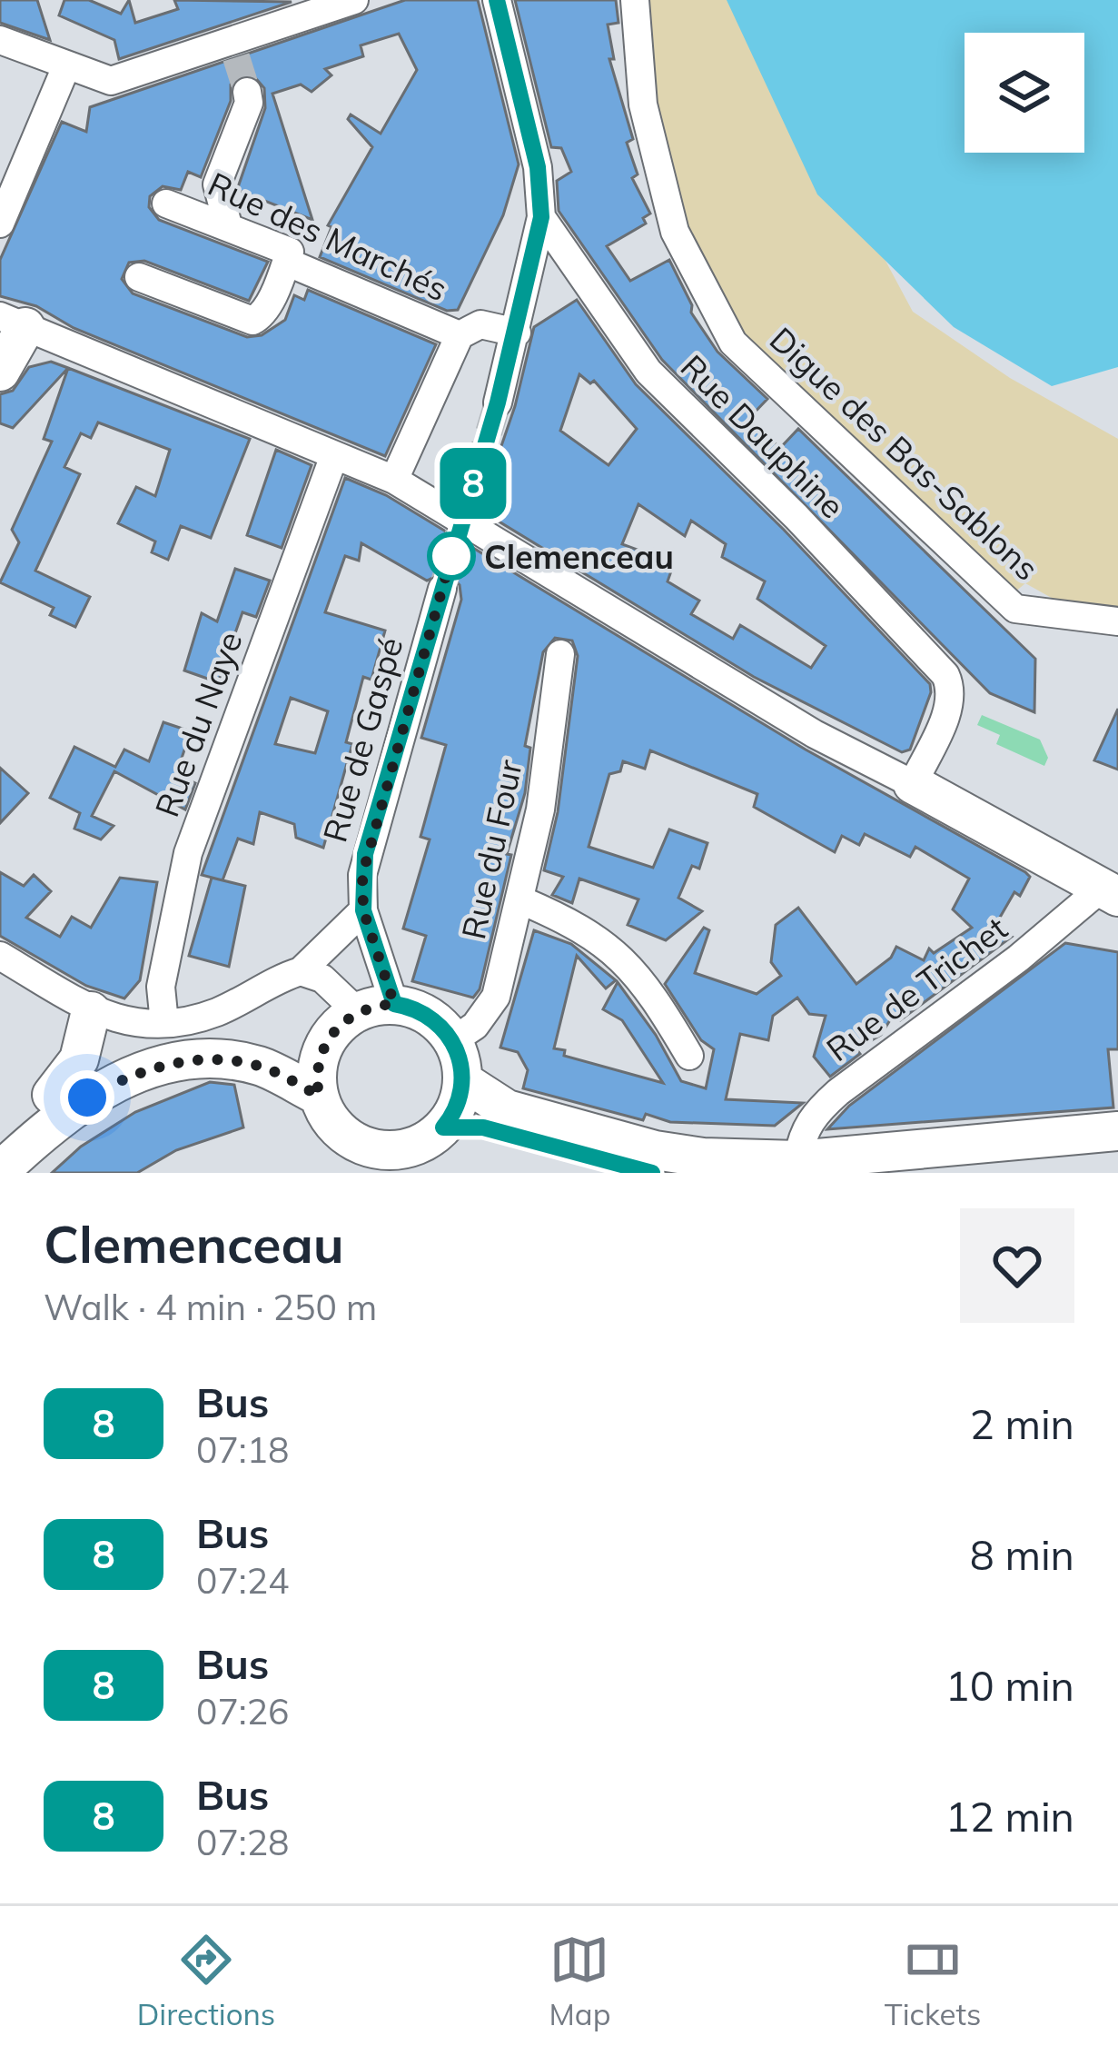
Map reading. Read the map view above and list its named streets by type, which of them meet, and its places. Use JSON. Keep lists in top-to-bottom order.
{
  "streets": {
    "street": [
      "Rue des Marchés",
      "Rue Dauphine",
      "Digue des Bas-Sablons",
      "Rue du Naye",
      "Rue de Gaspé",
      "Rue du Four",
      "Rue de Trichet"
    ]
  },
  "crossings": [
    ["Rue de Gaspé", "Rue du Four"]
  ],
  "places": ["Clemenceau"],
  "lines": ["bus line 8"],
  "page": {
    "on_map": "8",
    "heading": ["Clemenceau", "Walk · 4 min · 250 m"],
    "list": [
      {
        "mark": "8",
        "name": "Bus",
        "note": "07:18",
        "value": "2 min"
      },
      {
        "mark": "8",
        "name": "Bus",
        "note": "07:24",
        "value": "8 min"
      },
      {
        "mark": "8",
        "name": "Bus",
        "note": "07:26",
        "value": "10 min"
      },
      {
        "mark": "8",
        "name": "Bus",
        "note": "07:28",
        "value": "12 min"
      }
    ],
    "tabs": ["Directions", "Map", "Tickets"]
  }
}
